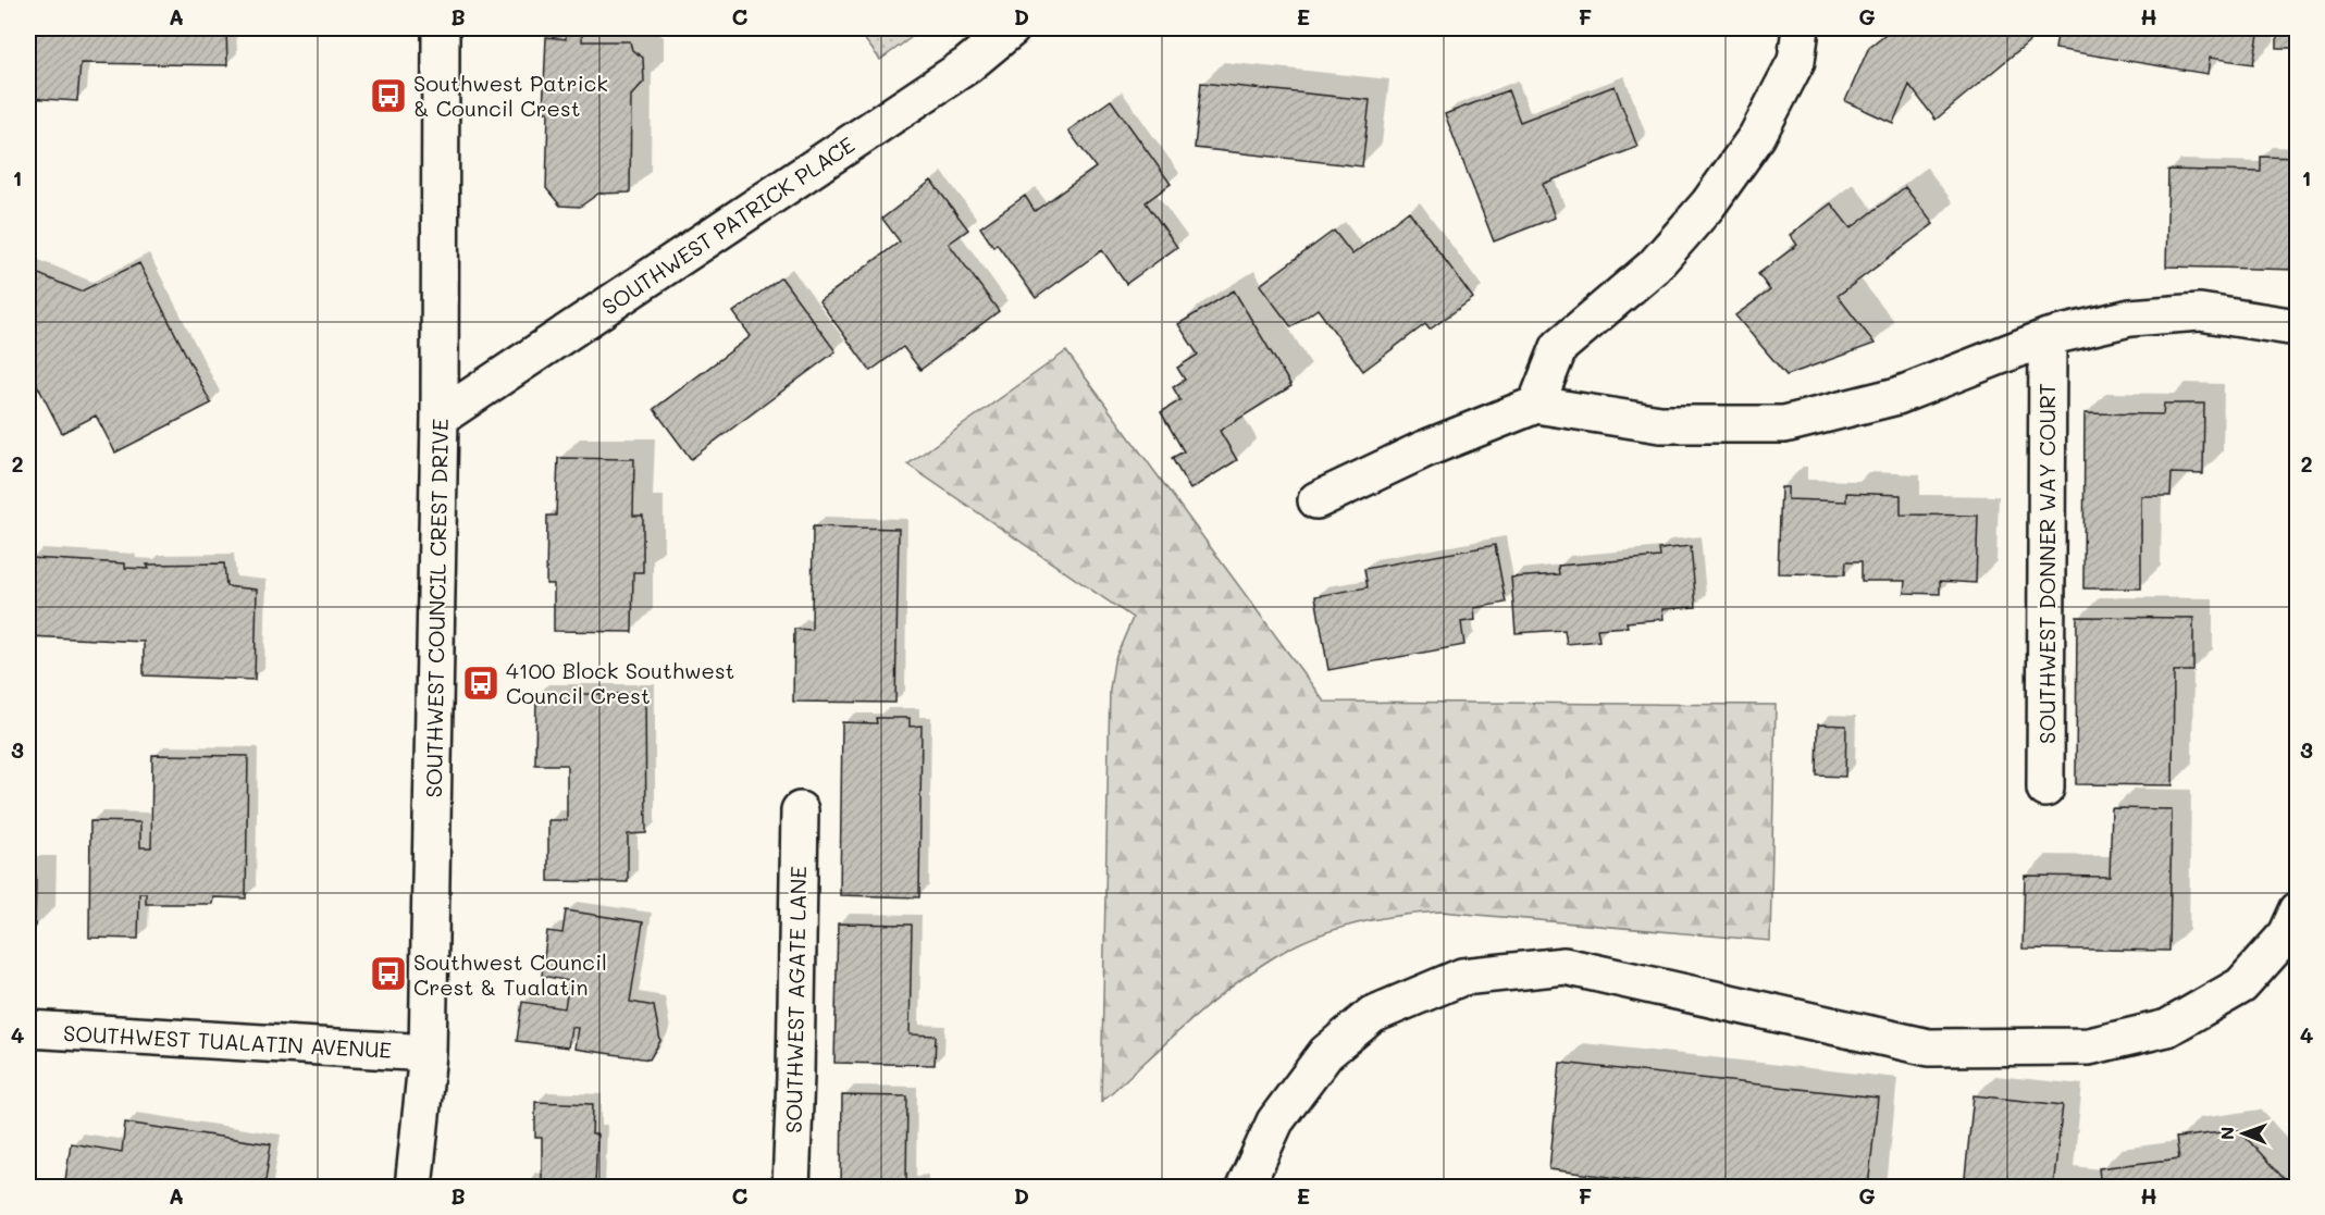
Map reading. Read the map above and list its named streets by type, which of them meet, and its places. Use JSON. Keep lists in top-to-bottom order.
{
  "streets": {
    "street": [
      "SOUTHWEST PATRICK PLACE",
      "SOUTHWEST DONNER WAY COURT",
      "SOUTHWEST COUNCIL CREST DRIVE",
      "SOUTHWEST AGATE LANE",
      "SOUTHWEST TUALATIN AVENUE"
    ]
  },
  "crossings": [
    ["SOUTHWEST PATRICK PLACE", "SOUTHWEST COUNCIL CREST DRIVE"],
    ["SOUTHWEST COUNCIL CREST DRIVE", "SOUTHWEST TUALATIN AVENUE"]
  ],
  "places": {
    "bus stop": ["Southwest Patrick & Council Crest", "4100 Block Southwest Council Crest", "Southwest Council Crest & Tualatin"]
  },
  "north": "left",
  "grid": {
    "columns": [
      "A",
      "B",
      "C",
      "D",
      "E",
      "F",
      "G",
      "H"
    ],
    "rows": [
      "1",
      "2",
      "3",
      "4"
    ]
  }
}
